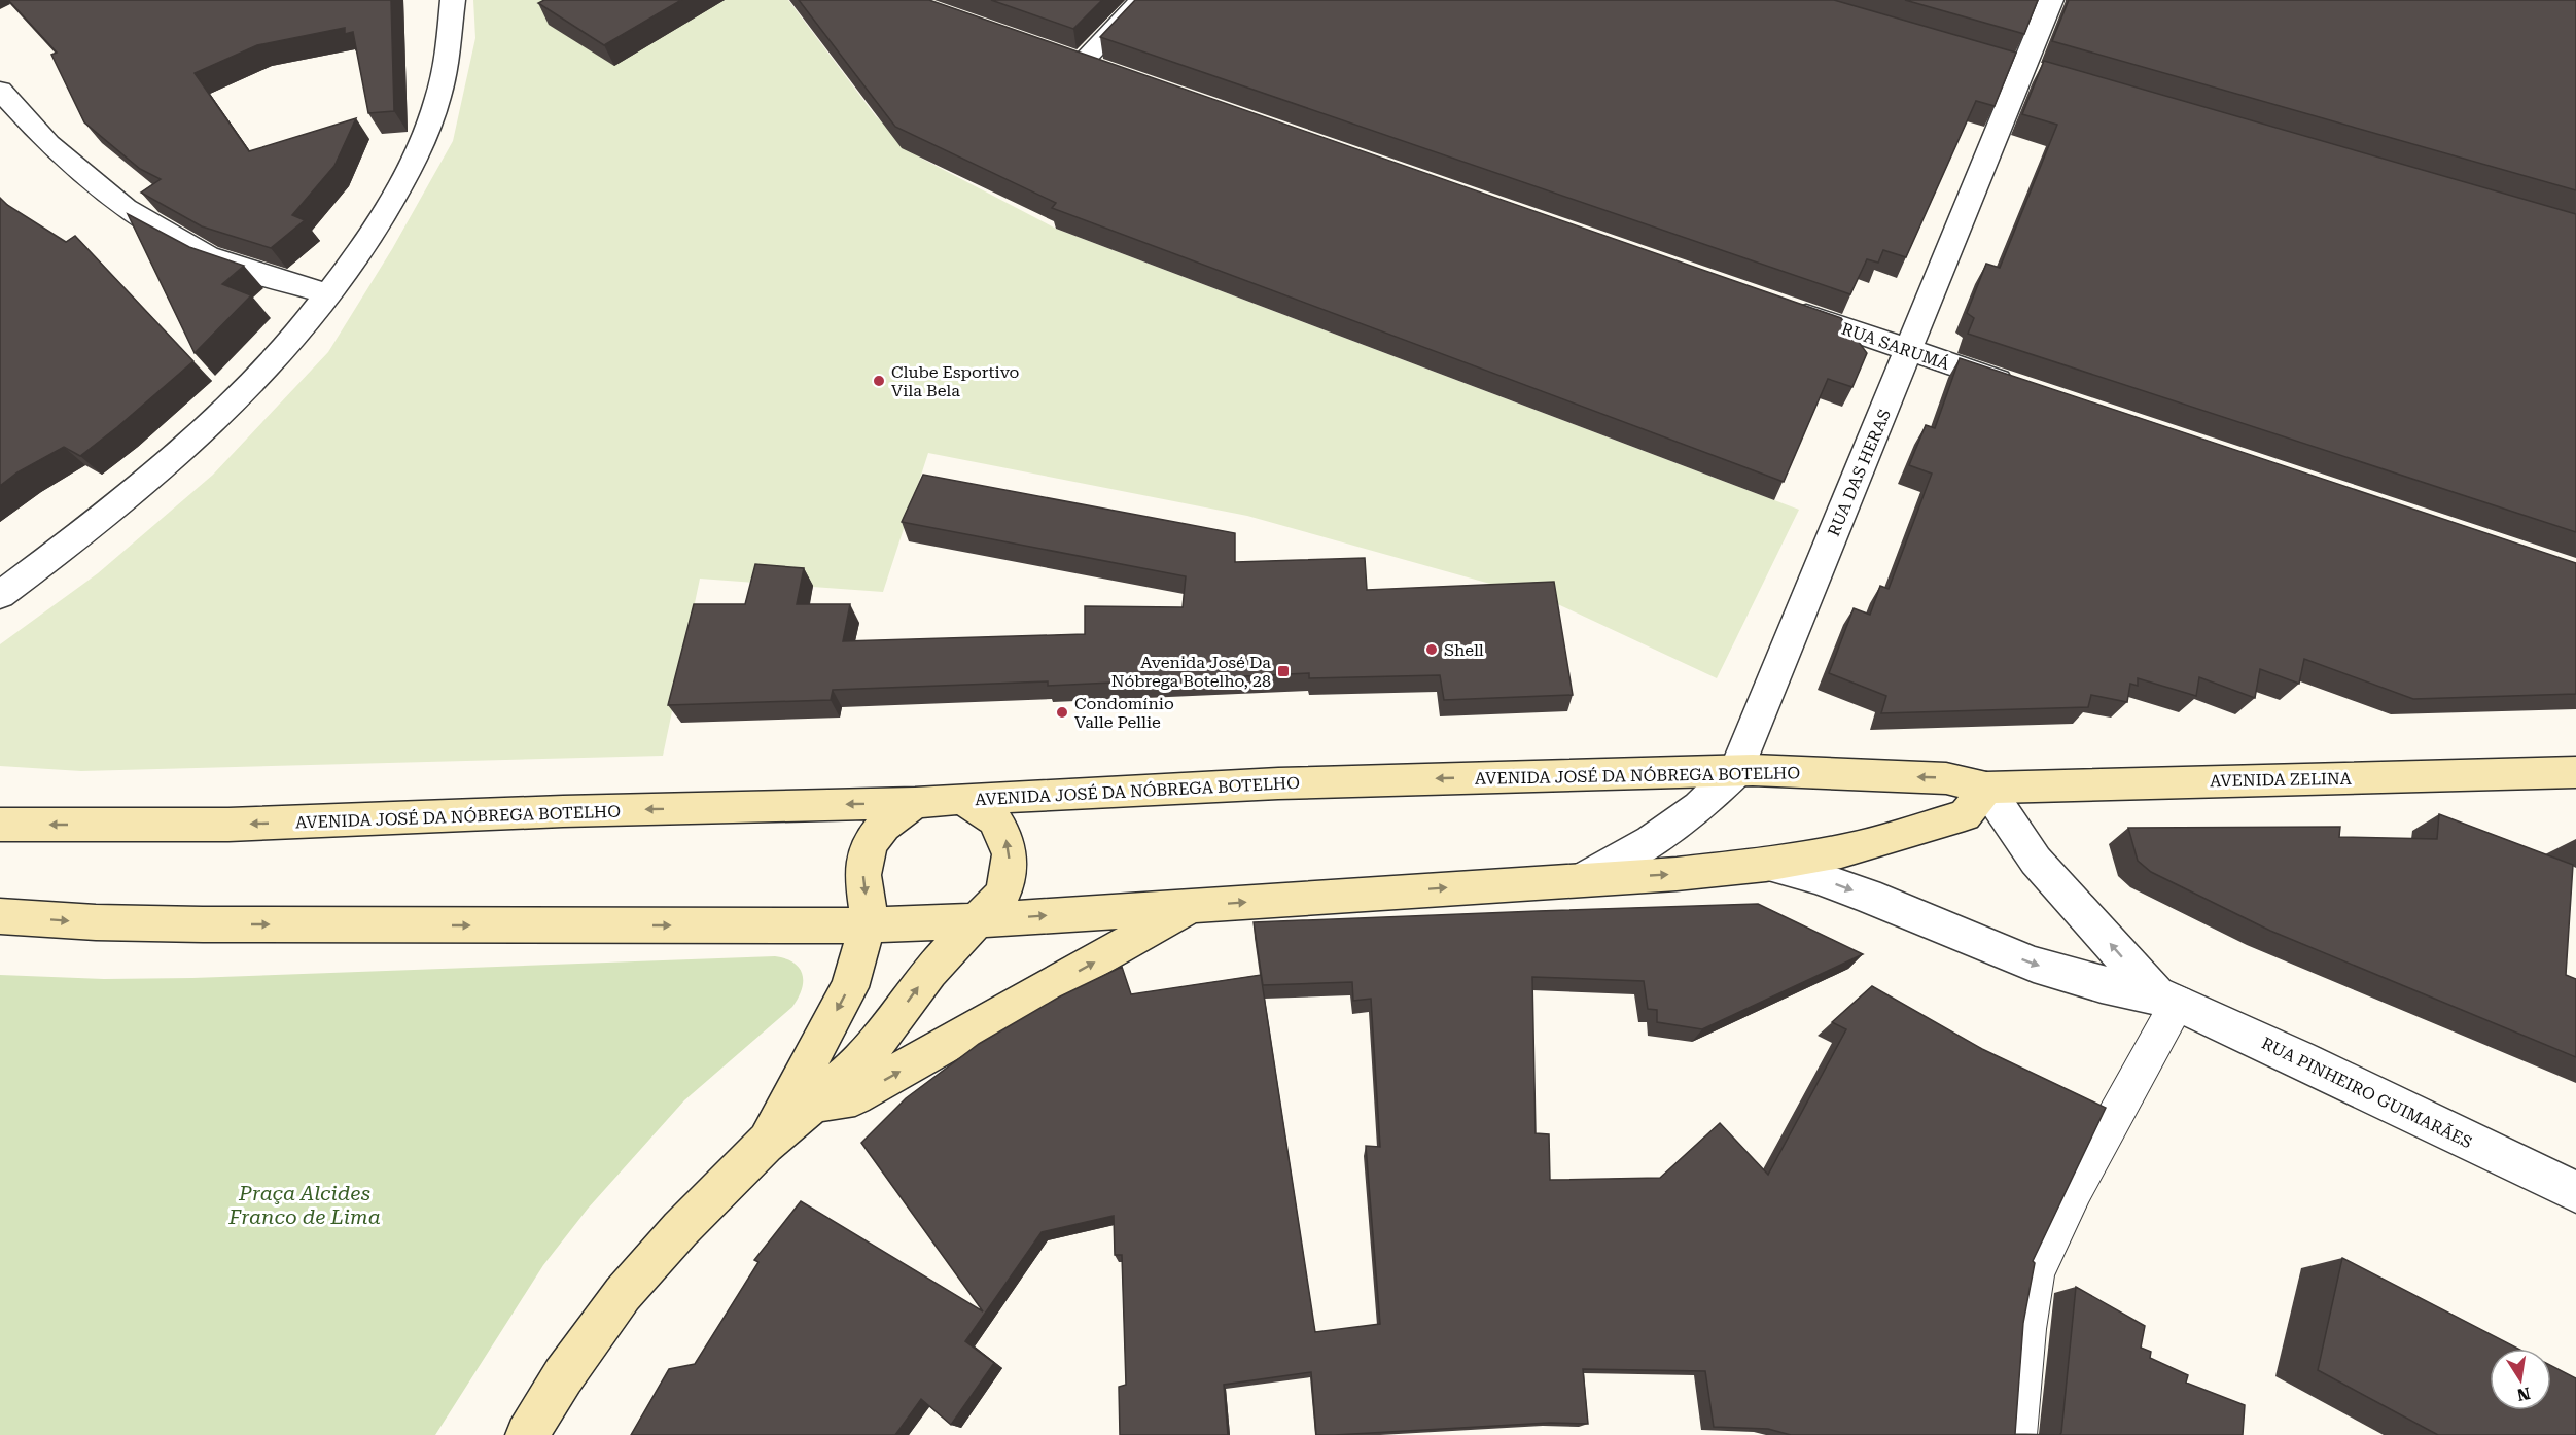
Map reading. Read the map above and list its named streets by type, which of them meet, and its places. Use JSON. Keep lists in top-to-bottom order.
{
  "streets": {
    "main road": ["AVENIDA JOSÉ DA NÓBREGA BOTELHO", "AVENIDA ZELINA"],
    "street": ["RUA SARUMÁ", "RUA DAS HERAS", "RUA PINHEIRO GUIMARÃES"]
  },
  "crossings": [
    ["RUA SARUMÁ", "RUA DAS HERAS"],
    ["RUA DAS HERAS", "AVENIDA JOSÉ DA NÓBREGA BOTELHO"],
    ["AVENIDA JOSÉ DA NÓBREGA BOTELHO", "AVENIDA ZELINA"],
    ["AVENIDA JOSÉ DA NÓBREGA BOTELHO", "RUA PINHEIRO GUIMARÃES"],
    ["AVENIDA ZELINA", "RUA PINHEIRO GUIMARÃES"]
  ],
  "parks": ["Praça Alcides Franco de Lima"],
  "places": {
    "other": ["Clube Esportivo Vila Bela", "Shell", "Condomínio Valle Pellie"],
    "transit": ["Avenida José Da Nóbrega Botelho, 28"]
  },
  "north": "bottom"
}
